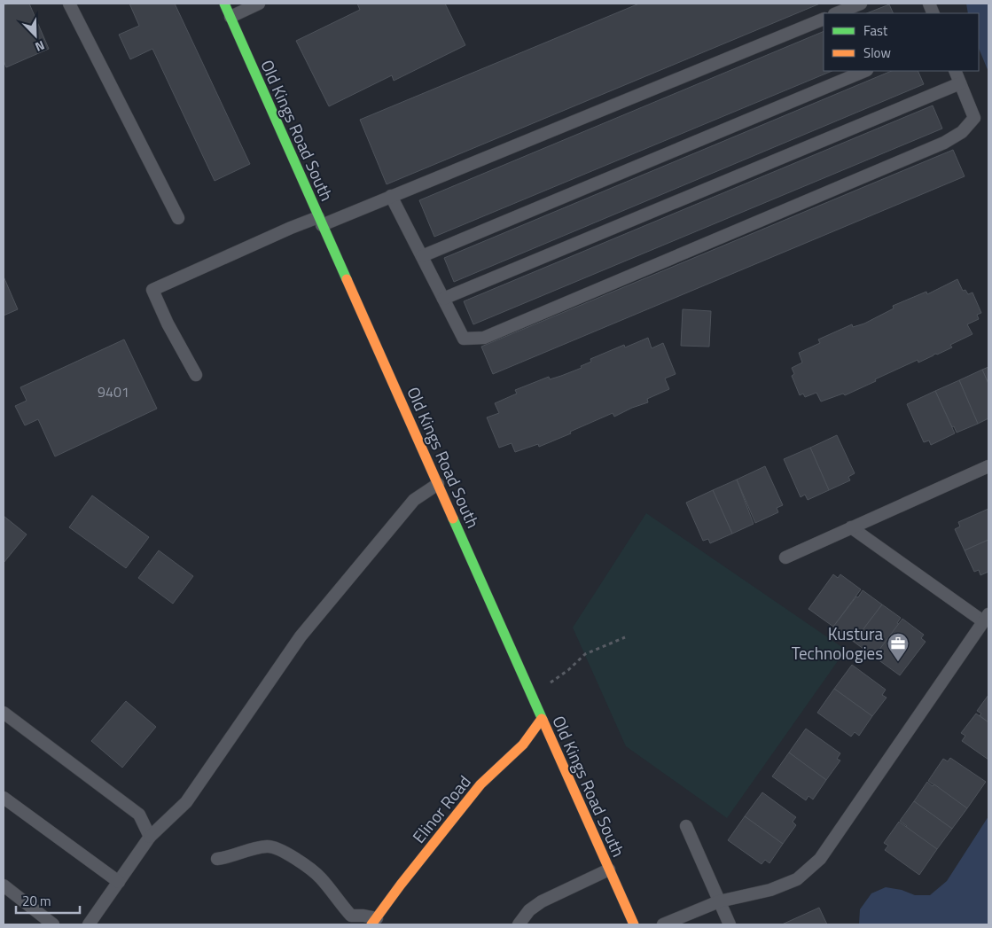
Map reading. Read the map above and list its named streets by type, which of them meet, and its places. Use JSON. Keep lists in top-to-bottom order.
{
  "streets": {
    "street": ["Old Kings Road South", "Elinor Road"]
  },
  "crossings": [
    ["Old Kings Road South", "Elinor Road"]
  ],
  "places": {
    "office": ["Kustura Technologies"]
  },
  "house_numbers": ["9401"],
  "legend": ["Fast", "Slow"],
  "scale_bar": "20 m",
  "north": "bottom right"
}
